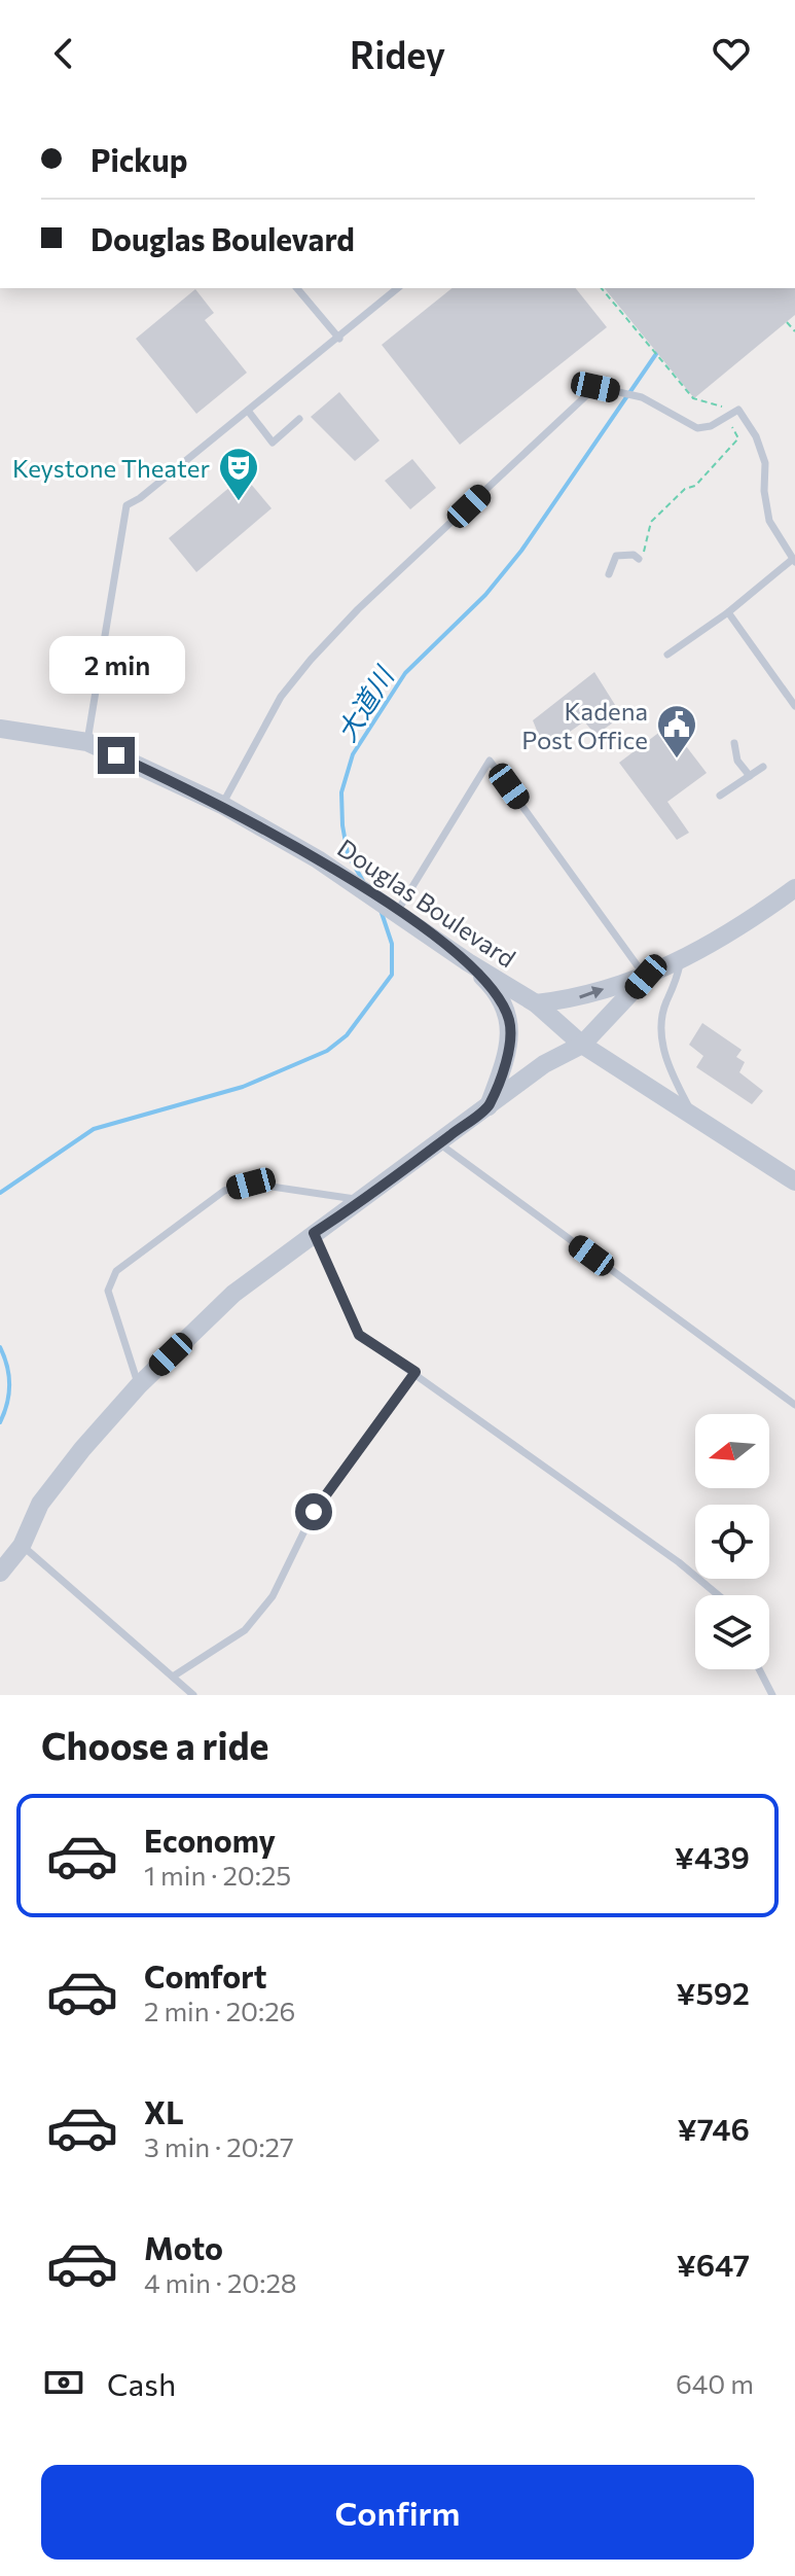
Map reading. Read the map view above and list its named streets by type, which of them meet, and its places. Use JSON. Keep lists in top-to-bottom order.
{
  "streets": {
    "street": ["Douglas Boulevard"]
  },
  "water": ["大道川"],
  "places": {
    "theatre": ["Keystone Theater"],
    "public building": ["Kadena Post Office"]
  },
  "north": "left",
  "page": {
    "header": "Ridey",
    "banner": ["Pickup", "Douglas Boulevard"],
    "bubble": "2 min",
    "heading": "Choose a ride",
    "list": [
      {
        "name": "Economy",
        "note": "1 min · 20:25",
        "value": "¥439"
      },
      {
        "name": "Comfort",
        "note": "2 min · 20:26",
        "value": "¥592"
      },
      {
        "name": "XL",
        "note": "3 min · 20:27",
        "value": "¥746"
      },
      {
        "name": "Moto",
        "note": "4 min · 20:28",
        "value": "¥647"
      }
    ],
    "pay": ["Cash", "640 m"],
    "buttons": "Confirm"
  }
}
